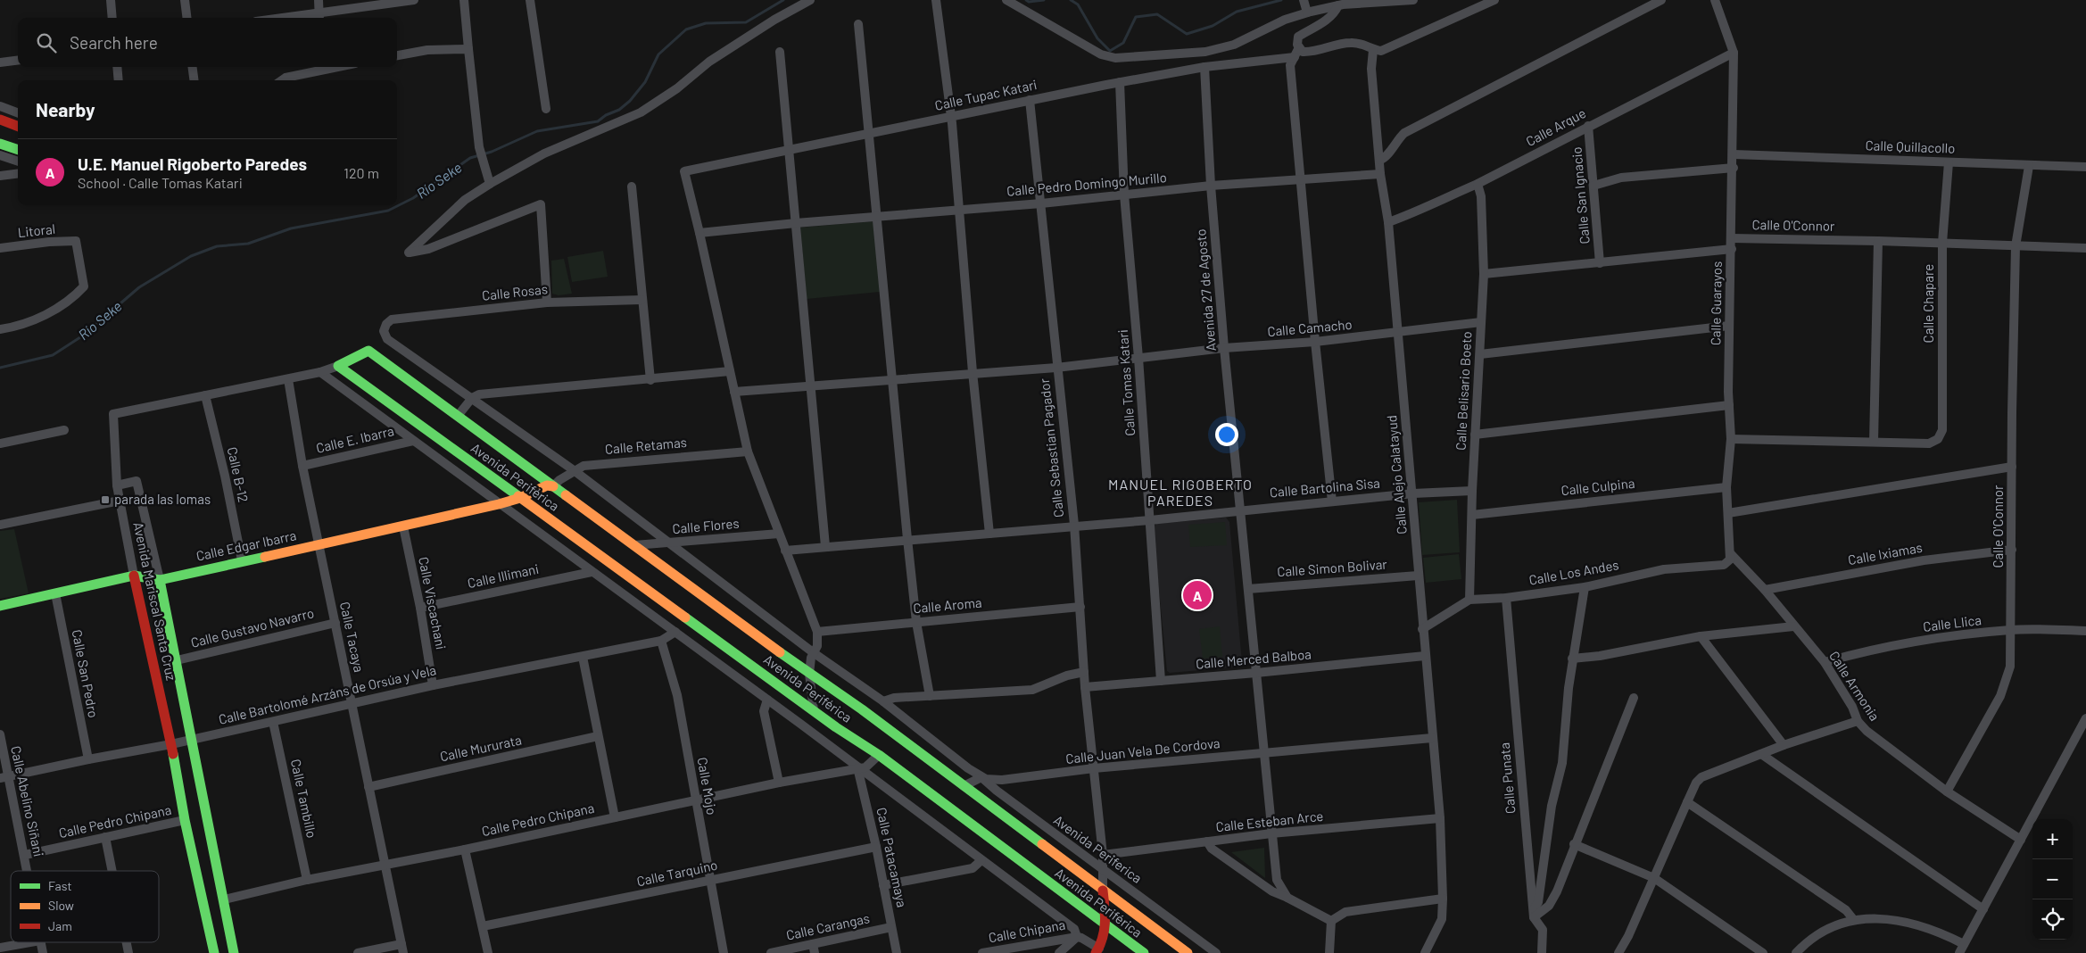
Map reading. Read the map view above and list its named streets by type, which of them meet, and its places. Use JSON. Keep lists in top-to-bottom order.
{
  "streets": {
    "street": [
      "Calle Tupac Katari",
      "Calle Arque",
      "Calle Quillacollo",
      "Calle Pedro Domingo Murillo",
      "Calle San Ignacio",
      "Calle O'Connor",
      "Litoral",
      "Avenida 27 de Agosto",
      "Calle Rosas",
      "Calle Guarayos",
      "Calle Chapare",
      "Calle Camacho",
      "Calle Tomas Katari",
      "Calle Belisario Boeto",
      "Calle E. Ibarra",
      "Calle Retamas",
      "Calle Sebastian Pagador",
      "Calle B-12",
      "Calle Alejo Calatayud",
      "Avenida Periférica",
      "Calle Culpina",
      "Calle Bartolina Sisa",
      "Calle Flores",
      "Calle Edgar Ibarra",
      "Calle Ixiamas",
      "Calle Simon Bolivar",
      "Calle Los Andes",
      "Calle Illimani",
      "Avenida Mariscal Santa Cruz",
      "Calle Viscachani",
      "Calle Aroma",
      "Calle Llica",
      "Calle Gustavo Navarro",
      "Calle Tacaya",
      "Calle Merced Balboa",
      "Calle San Pedro",
      "Calle Armonia",
      "Calle Bartolomé Arzáns de Orsúa y Vela",
      "Calle Mururata",
      "Calle Juan Vela De Cordova",
      "Calle Punata",
      "Calle Mojo",
      "Calle Tambillo",
      "Calle Abelino Siñani",
      "Calle Pedro Chipana",
      "Calle Esteban Arce",
      "Avenida Periferica",
      "Calle Patacamaya",
      "Calle Tarquino",
      "Calle Carangas",
      "Calle Chipana"
    ]
  },
  "crossings": [
    ["Calle Tupac Katari", "Calle Pedro Domingo Murillo"],
    ["Calle Tupac Katari", "Avenida 27 de Agosto"],
    ["Calle Tupac Katari", "Calle Tomas Katari"],
    ["Calle Tupac Katari", "Calle Sebastian Pagador"],
    ["Calle Arque", "Calle San Ignacio"],
    ["Calle Arque", "Calle Guarayos"],
    ["Calle Arque", "Calle Belisario Boeto"],
    ["Calle Arque", "Calle Alejo Calatayud"],
    ["Calle Quillacollo", "Calle O'Connor"],
    ["Calle Quillacollo", "Calle Guarayos"],
    ["Calle Quillacollo", "Calle Chapare"],
    ["Calle Pedro Domingo Murillo", "Avenida 27 de Agosto"],
    ["Calle Pedro Domingo Murillo", "Calle Tomas Katari"],
    ["Calle Pedro Domingo Murillo", "Calle Sebastian Pagador"],
    ["Calle Pedro Domingo Murillo", "Calle Alejo Calatayud"],
    ["Calle O'Connor", "Calle Guarayos"],
    ["Calle O'Connor", "Calle Chapare"],
    ["Calle O'Connor", "Calle Ixiamas"],
    ["Calle O'Connor", "Calle Llica"],
    ["Calle O'Connor", "Calle Armonia"],
    ["Avenida 27 de Agosto", "Calle Camacho"],
    ["Avenida 27 de Agosto", "Calle Bartolina Sisa"],
    ["Avenida 27 de Agosto", "Calle Simon Bolivar"],
    ["Avenida 27 de Agosto", "Calle Merced Balboa"],
    ["Avenida 27 de Agosto", "Calle Juan Vela De Cordova"],
    ["Avenida 27 de Agosto", "Calle Esteban Arce"],
    ["Calle Guarayos", "Calle Culpina"],
    ["Calle Guarayos", "Calle Los Andes"],
    ["Calle Guarayos", "Calle Armonia"],
    ["Calle Camacho", "Calle Tomas Katari"],
    ["Calle Camacho", "Calle Belisario Boeto"],
    ["Calle Camacho", "Calle Alejo Calatayud"],
    ["Calle Tomas Katari", "Calle Bartolina Sisa"],
    ["Calle Tomas Katari", "Calle Merced Balboa"],
    ["Calle Belisario Boeto", "Calle Culpina"],
    ["Calle Belisario Boeto", "Calle Bartolina Sisa"],
    ["Calle Belisario Boeto", "Calle Los Andes"],
    ["Calle E. Ibarra", "Calle Tacaya"],
    ["Calle Retamas", "Avenida Periférica"],
    ["Calle Retamas", "Calle Edgar Ibarra"],
    ["Calle Sebastian Pagador", "Avenida Periférica"],
    ["Calle Sebastian Pagador", "Calle Bartolina Sisa"],
    ["Calle Sebastian Pagador", "Calle Aroma"],
    ["Calle Sebastian Pagador", "Calle Merced Balboa"],
    ["Calle Sebastian Pagador", "Calle Juan Vela De Cordova"],
    ["Calle Sebastian Pagador", "Calle Esteban Arce"],
    ["Calle Sebastian Pagador", "Avenida Periferica"],
    ["Calle B-12", "Calle Edgar Ibarra"],
    ["Calle Alejo Calatayud", "Calle Bartolina Sisa"],
    ["Calle Alejo Calatayud", "Calle Simon Bolivar"],
    ["Calle Alejo Calatayud", "Calle Los Andes"],
    ["Calle Alejo Calatayud", "Calle Merced Balboa"],
    ["Calle Alejo Calatayud", "Calle Juan Vela De Cordova"],
    ["Calle Alejo Calatayud", "Calle Esteban Arce"],
    ["Avenida Periférica", "Calle Flores"],
    ["Avenida Periférica", "Calle Edgar Ibarra"],
    ["Avenida Periférica", "Calle Pedro Chipana"],
    ["Calle Edgar Ibarra", "Avenida Mariscal Santa Cruz"],
    ["Calle Edgar Ibarra", "Calle Viscachani"],
    ["Calle Edgar Ibarra", "Calle Tacaya"],
    ["Calle Edgar Ibarra", "Calle San Pedro"],
    ["Calle Ixiamas", "Calle Armonia"],
    ["Calle Los Andes", "Calle Armonia"],
    ["Calle Los Andes", "Calle Punata"],
    ["Calle Illimani", "Calle Viscachani"],
    ["Avenida Mariscal Santa Cruz", "Calle Gustavo Navarro"],
    ["Avenida Mariscal Santa Cruz", "Calle Bartolomé Arzáns de Orsúa y Vela"],
    ["Avenida Mariscal Santa Cruz", "Calle Pedro Chipana"],
    ["Calle Viscachani", "Calle Bartolomé Arzáns de Orsúa y Vela"],
    ["Calle Llica", "Calle Armonia"],
    ["Calle Gustavo Navarro", "Calle Tacaya"],
    ["Calle Tacaya", "Calle Bartolomé Arzáns de Orsúa y Vela"],
    ["Calle Tacaya", "Calle Mururata"],
    ["Calle Tacaya", "Calle Pedro Chipana"],
    ["Calle San Pedro", "Calle Bartolomé Arzáns de Orsúa y Vela"],
    ["Calle Bartolomé Arzáns de Orsúa y Vela", "Calle Mojo"],
    ["Calle Bartolomé Arzáns de Orsúa y Vela", "Calle Tambillo"],
    ["Calle Bartolomé Arzáns de Orsúa y Vela", "Calle Abelino Siñani"],
    ["Calle Juan Vela De Cordova", "Avenida Periferica"],
    ["Calle Mojo", "Calle Pedro Chipana"],
    ["Calle Mojo", "Calle Tarquino"],
    ["Calle Tambillo", "Calle Pedro Chipana"],
    ["Calle Abelino Siñani", "Calle Pedro Chipana"],
    ["Calle Pedro Chipana", "Calle Patacamaya"],
    ["Calle Patacamaya", "Calle Tarquino"],
    ["Calle Patacamaya", "Calle Carangas"]
  ],
  "districts": ["MANUEL RIGOBERTO PAREDES"],
  "water": ["Río Seke"],
  "places": {
    "transit": ["parada las lomas"]
  },
  "legend": ["Fast", "Slow", "Jam"],
  "page": {
    "search": "Search here",
    "heading": "Nearby",
    "list": [
      {
        "mark": "A",
        "name": "U.E. Manuel Rigoberto Paredes",
        "note": "School · Calle Tomas Katari",
        "value": "120 m"
      }
    ],
    "pins": "A",
    "map_buttons": ["+", "−"]
  }
}
